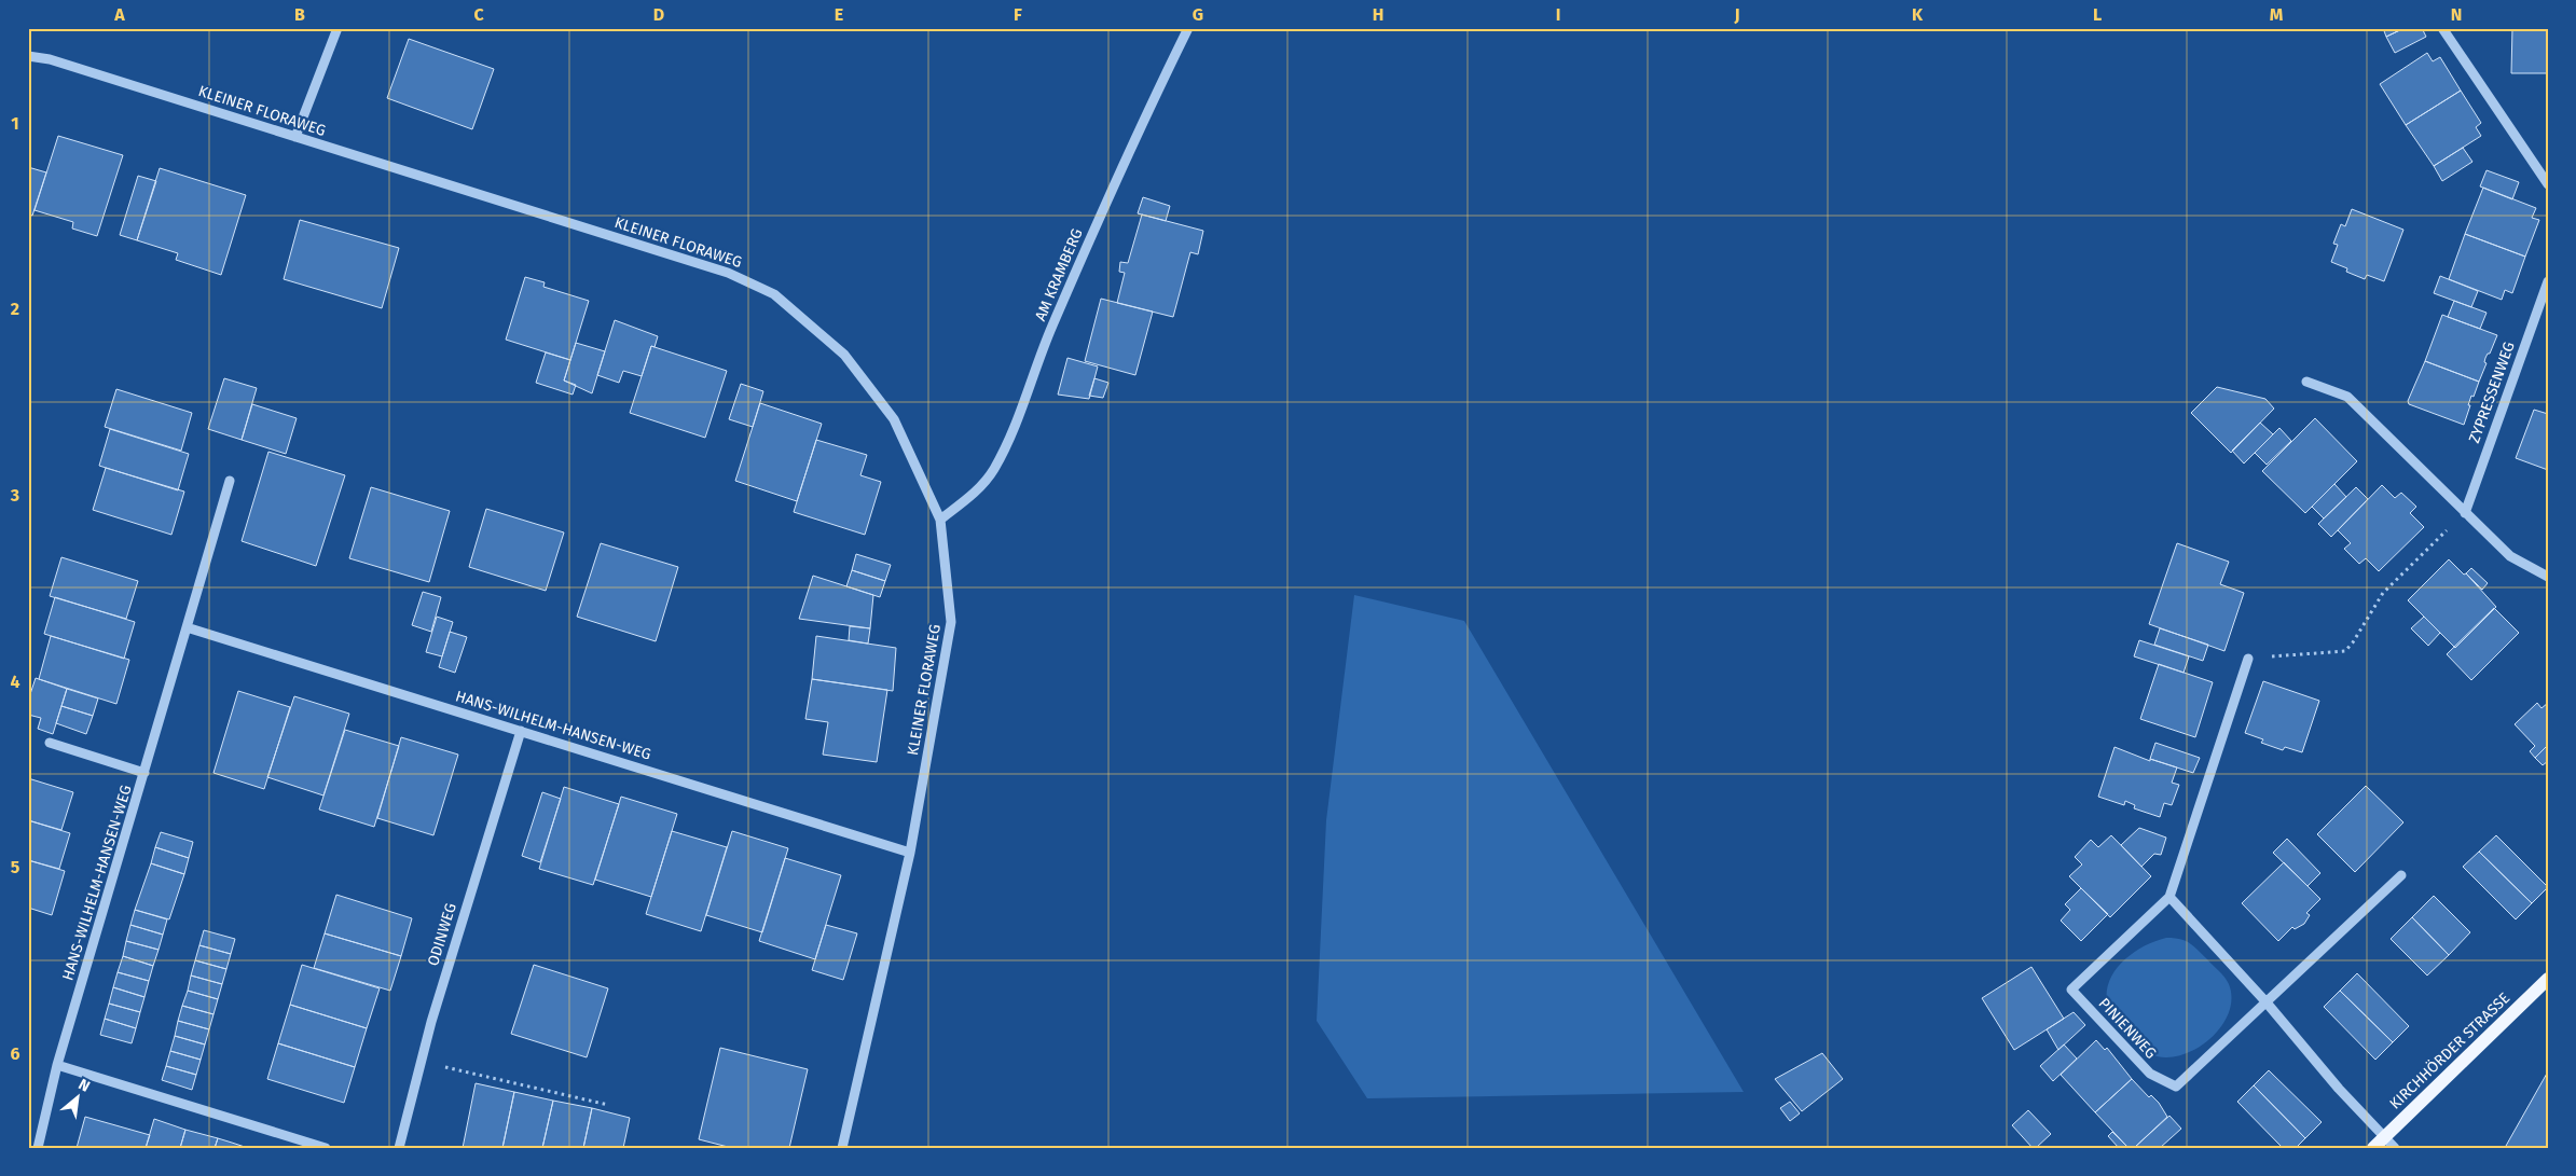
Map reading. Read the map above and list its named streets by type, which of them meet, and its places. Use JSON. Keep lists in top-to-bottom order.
{
  "streets": {
    "main road": ["KIRCHHÖRDER STRASSE"],
    "street": [
      "KLEINER FLORAWEG",
      "AM KRAMBERG",
      "ZYPRESSENWEG",
      "HANS-WILHELM-HANSEN-WEG",
      "ODINWEG",
      "PINIENWEG"
    ]
  },
  "crossings": [
    ["KLEINER FLORAWEG", "AM KRAMBERG"],
    ["KLEINER FLORAWEG", "HANS-WILHELM-HANSEN-WEG"],
    ["HANS-WILHELM-HANSEN-WEG", "ODINWEG"]
  ],
  "north": "top right",
  "grid": {
    "columns": [
      "A",
      "B",
      "C",
      "D",
      "E",
      "F",
      "G",
      "H",
      "I",
      "J",
      "K",
      "L",
      "M",
      "N"
    ],
    "rows": [
      "1",
      "2",
      "3",
      "4",
      "5",
      "6"
    ]
  }
}
